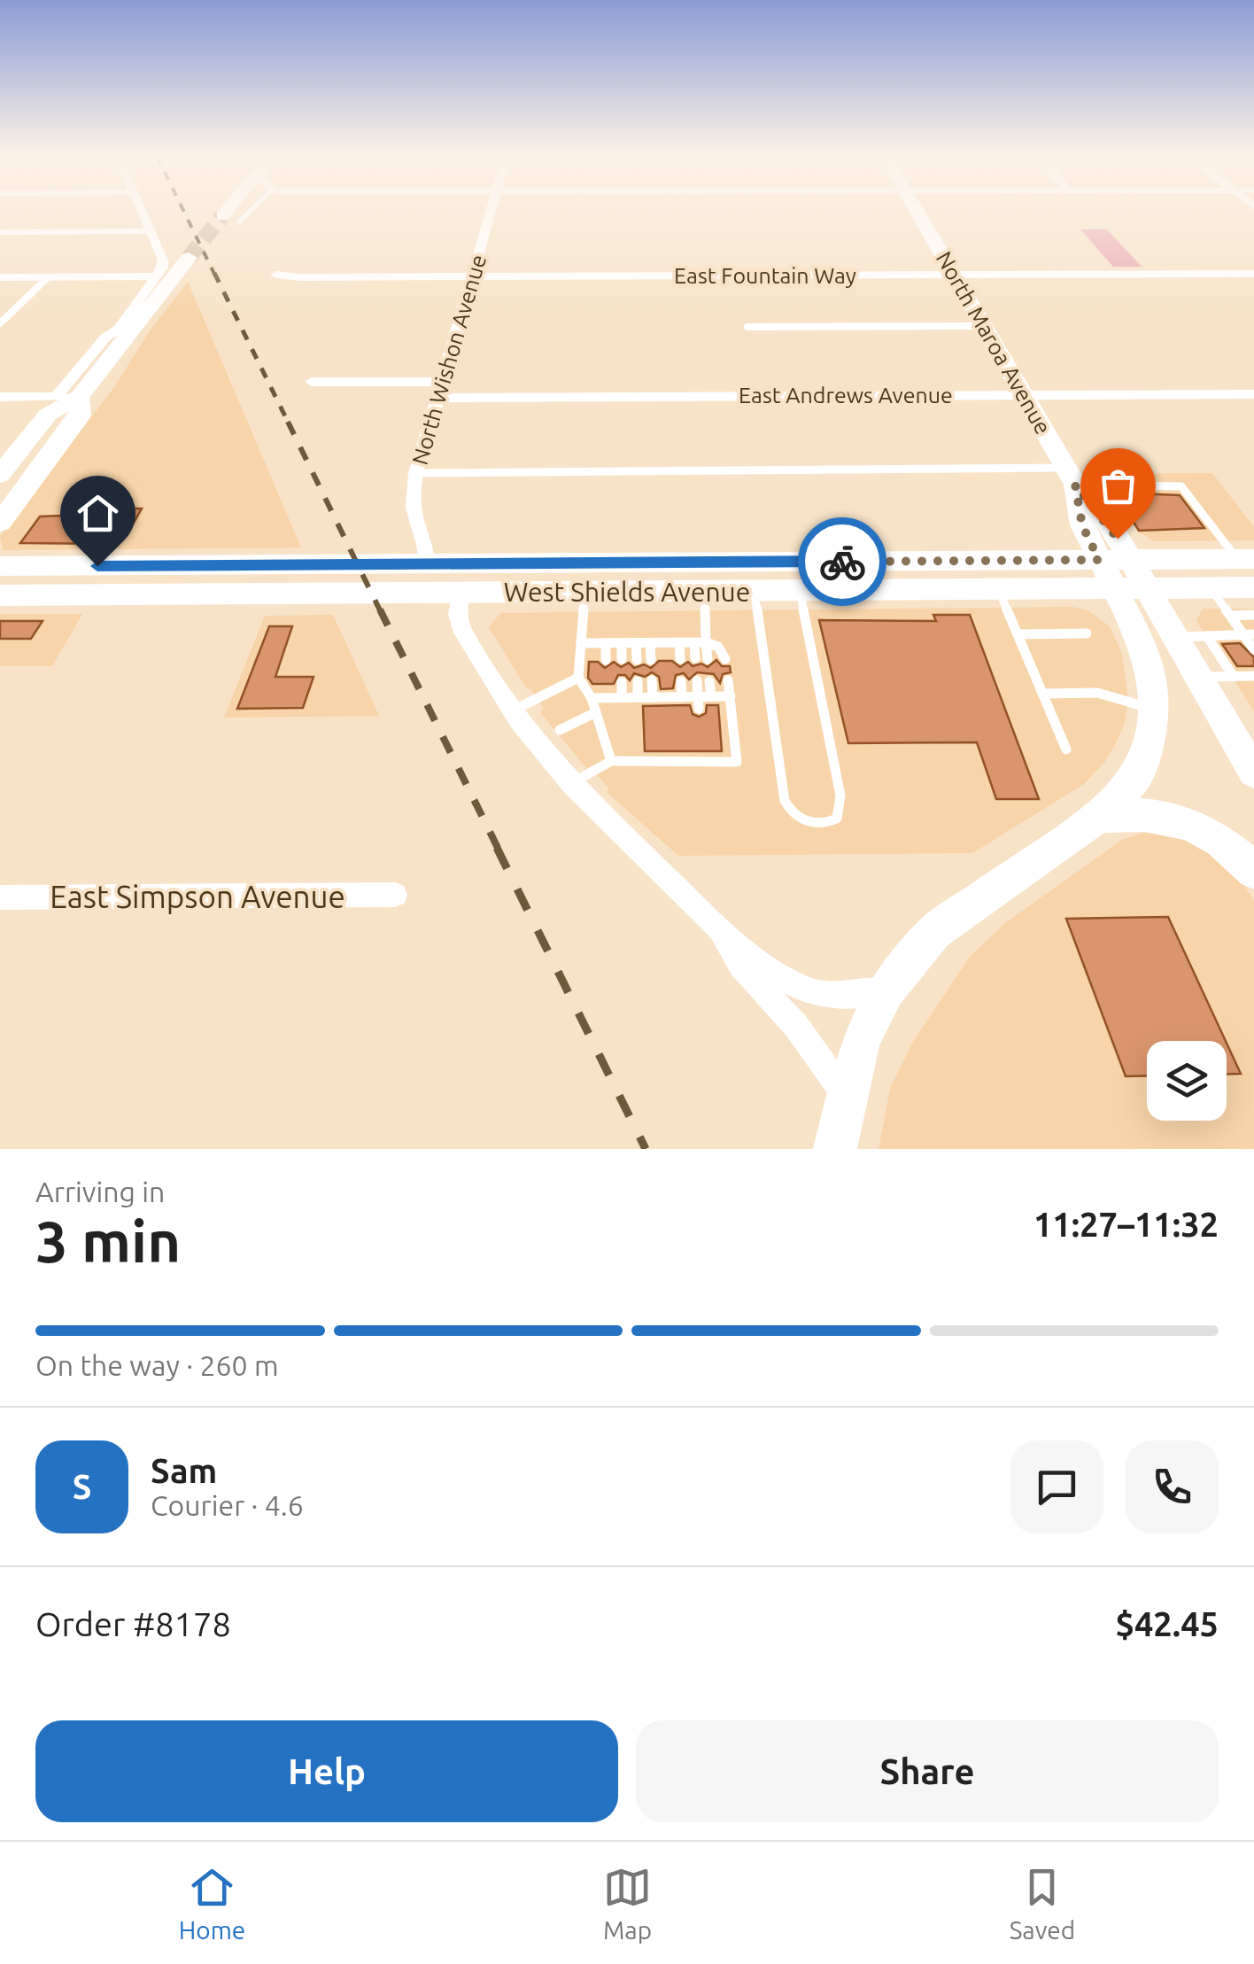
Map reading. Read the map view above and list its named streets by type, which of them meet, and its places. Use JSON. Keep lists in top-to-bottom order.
{
  "streets": {
    "main road": ["North Maroa Avenue", "West Shields Avenue"],
    "street": [
      "East Fountain Way",
      "North Wishon Avenue",
      "East Andrews Avenue",
      "East Simpson Avenue"
    ]
  },
  "crossings": [
    ["East Fountain Way", "North Maroa Avenue"],
    ["East Fountain Way", "North Wishon Avenue"],
    ["North Maroa Avenue", "East Andrews Avenue"],
    ["North Maroa Avenue", "West Shields Avenue"],
    ["North Wishon Avenue", "East Andrews Avenue"],
    ["North Wishon Avenue", "West Shields Avenue"]
  ],
  "page": {
    "heading": ["3 min", "Arriving in", "11:27–11:32"],
    "panel": [
      "Sam",
      "Courier · 4.6",
      "Order #8178",
      "$42.45"
    ],
    "bar": "On the way · 260 m",
    "round": "S",
    "buttons": ["Help", "Share"],
    "tabs": ["Home", "Map", "Saved"]
  }
}
